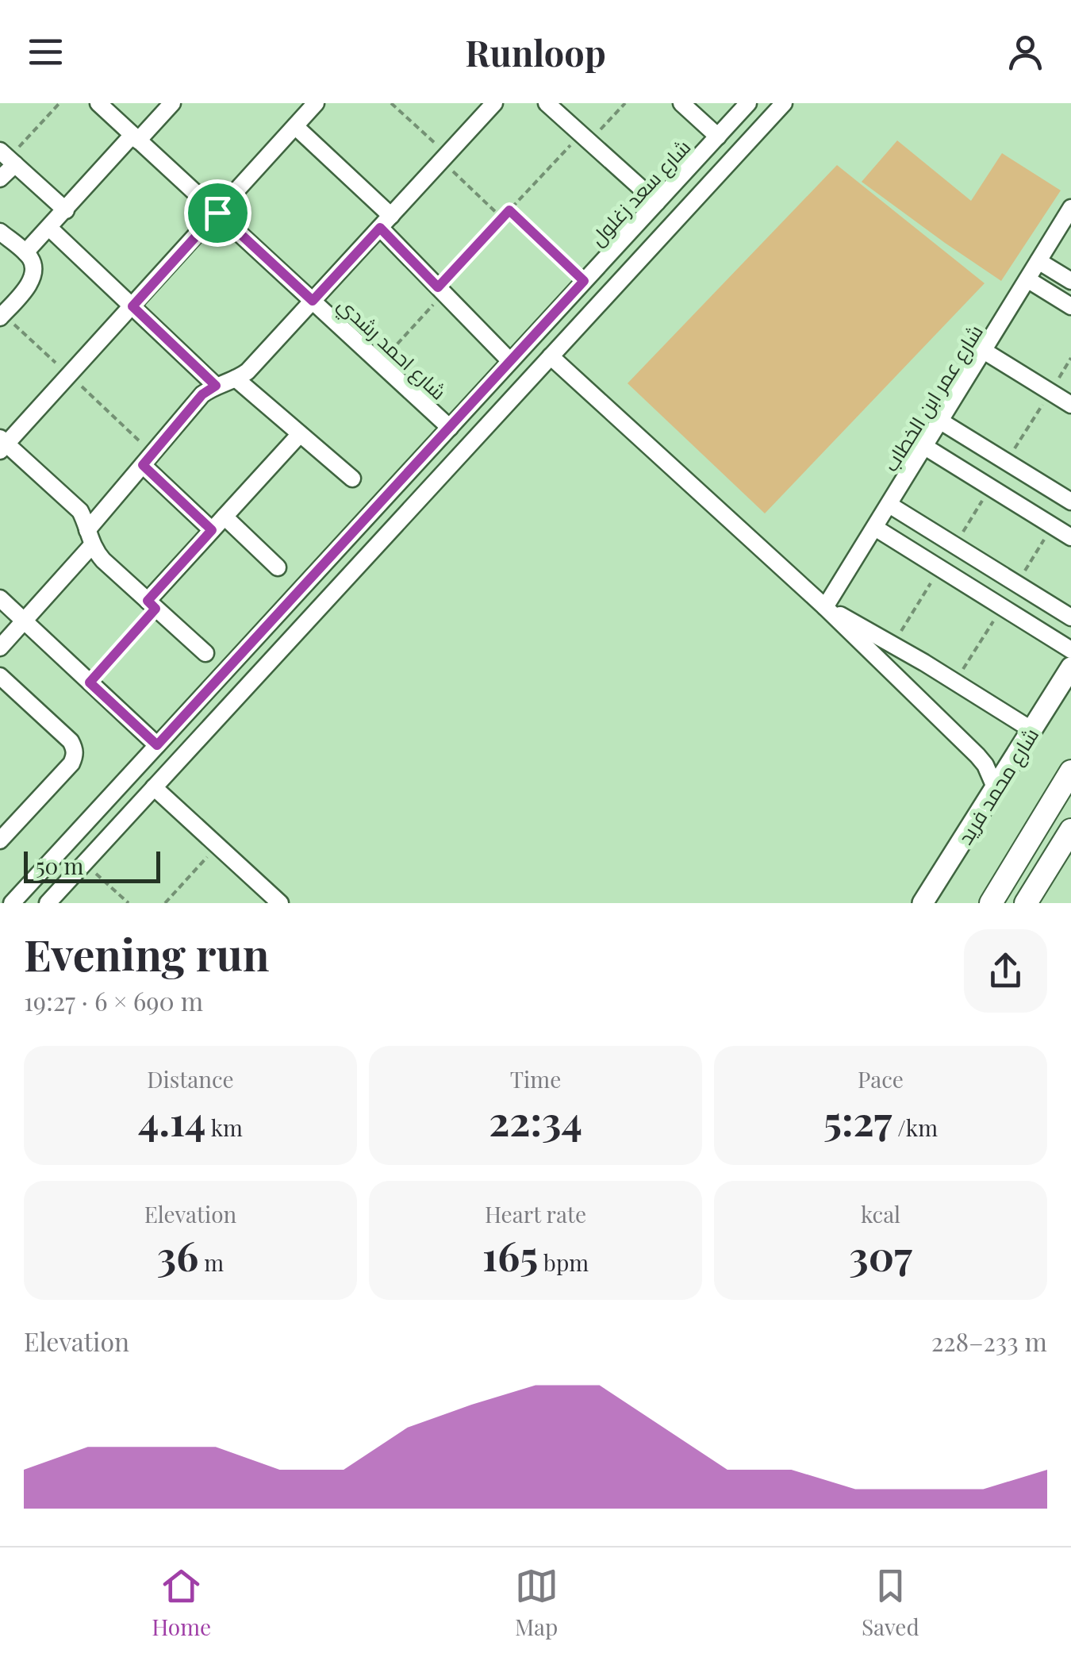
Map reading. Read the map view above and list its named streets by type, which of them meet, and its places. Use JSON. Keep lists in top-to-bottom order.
{
  "streets": {
    "street": [
      "شارع سعد زغلول",
      "شارع احمد رشدي",
      "شارع عمر ابن الخطاب",
      "شارع محمد فريد"
    ]
  },
  "crossings": [
    ["شارع سعد زغلول", "شارع احمد رشدي"]
  ],
  "scale_bar": "50 m",
  "page": {
    "header": "Runloop",
    "scale": "50 m",
    "heading": ["Evening run", "19:27 · 6 × 690 m"],
    "stats": [
      ["Distance", "4.14 km"],
      ["Time", "22:34"],
      ["Pace", "5:27 /km"],
      ["Elevation", "36 m"],
      ["Heart rate", "165 bpm"],
      ["kcal", "307"]
    ],
    "chart": ["Elevation", "228–233 m"],
    "tabs": ["Home", "Map", "Saved"]
  }
}
